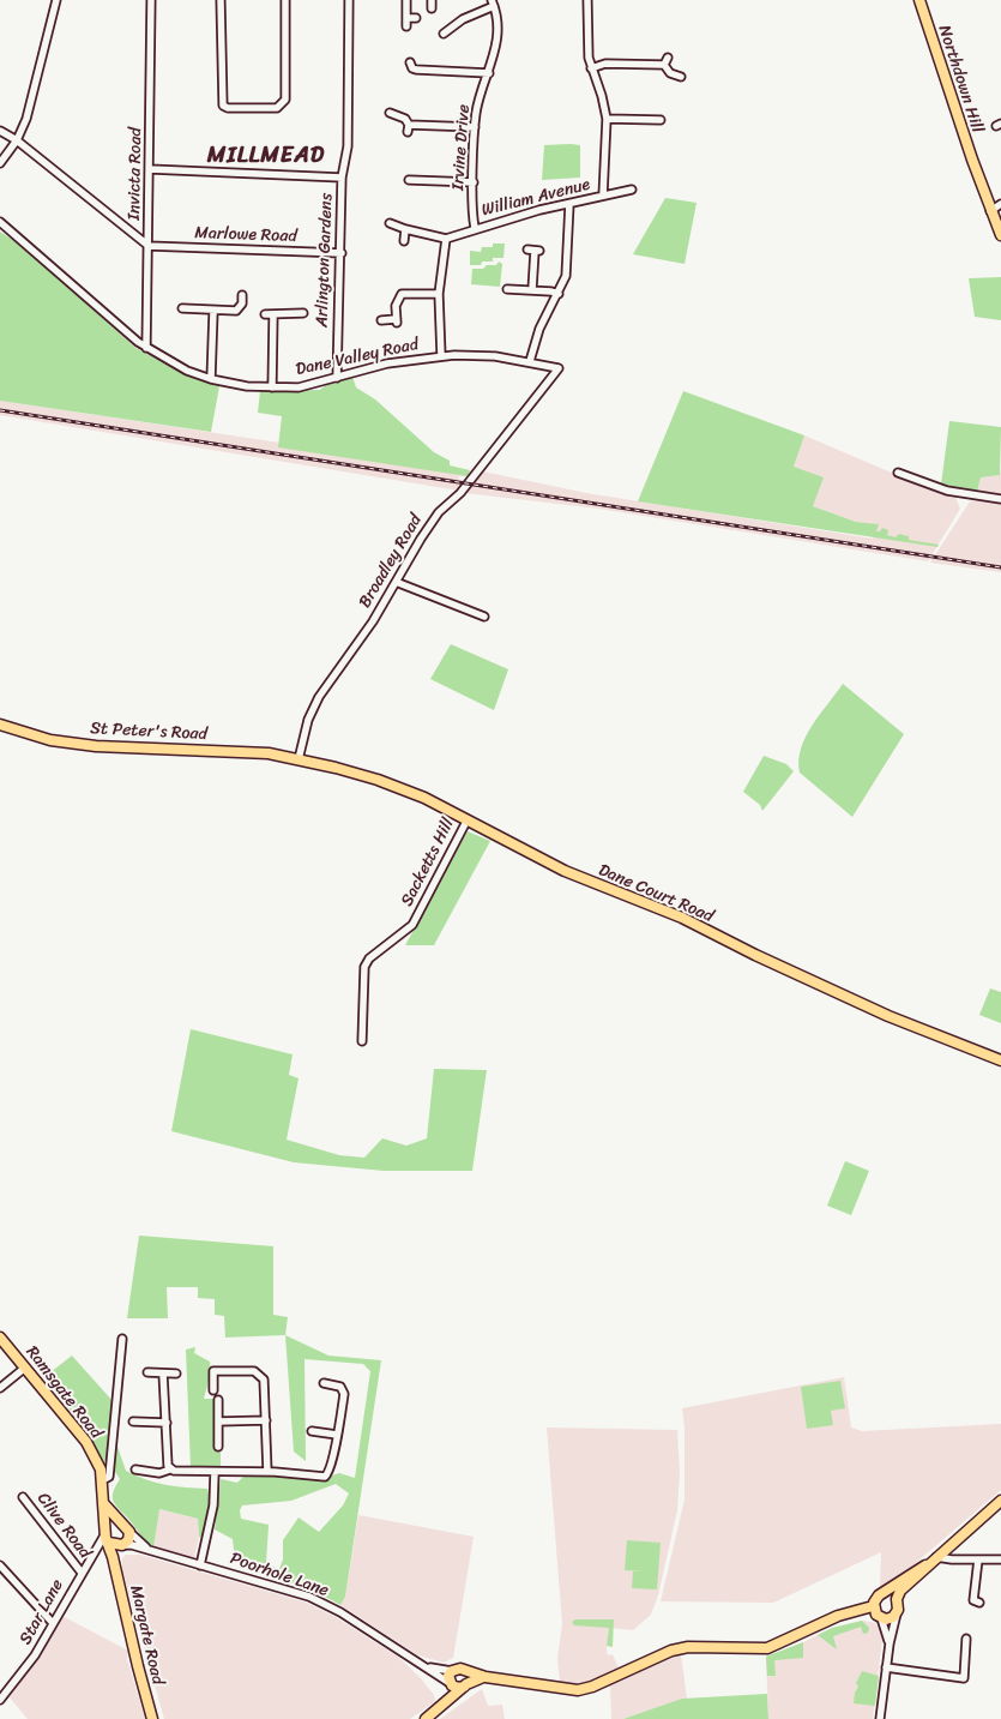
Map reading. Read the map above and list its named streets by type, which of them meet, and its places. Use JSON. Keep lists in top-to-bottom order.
{
  "streets": {
    "main road": [
      "Northdown Hill",
      "St Peter's Road",
      "Dane Court Road",
      "Ramsgate Road",
      "Margate Road"
    ],
    "street": [
      "Irvine Drive",
      "Invicta Road",
      "William Avenue",
      "Marlowe Road",
      "Arlington Gardens",
      "Dane Valley Road",
      "Broadley Road",
      "Sacketts Hill",
      "Clive Road",
      "Poorhole Lane",
      "Star Lane"
    ]
  },
  "crossings": [
    ["Irvine Drive", "William Avenue"],
    ["Invicta Road", "Marlowe Road"],
    ["Invicta Road", "Dane Valley Road"],
    ["Marlowe Road", "Arlington Gardens"],
    ["Arlington Gardens", "Dane Valley Road"],
    ["Dane Valley Road", "Broadley Road"],
    ["Broadley Road", "St Peter's Road"],
    ["Broadley Road", "Dane Court Road"],
    ["St Peter's Road", "Dane Court Road"],
    ["Sacketts Hill", "Dane Court Road"],
    ["Ramsgate Road", "Poorhole Lane"],
    ["Ramsgate Road", "Star Lane"],
    ["Ramsgate Road", "Margate Road"],
    ["Clive Road", "Star Lane"],
    ["Poorhole Lane", "Star Lane"],
    ["Poorhole Lane", "Margate Road"],
    ["Star Lane", "Margate Road"]
  ],
  "districts": ["MILLMEAD"]
}
